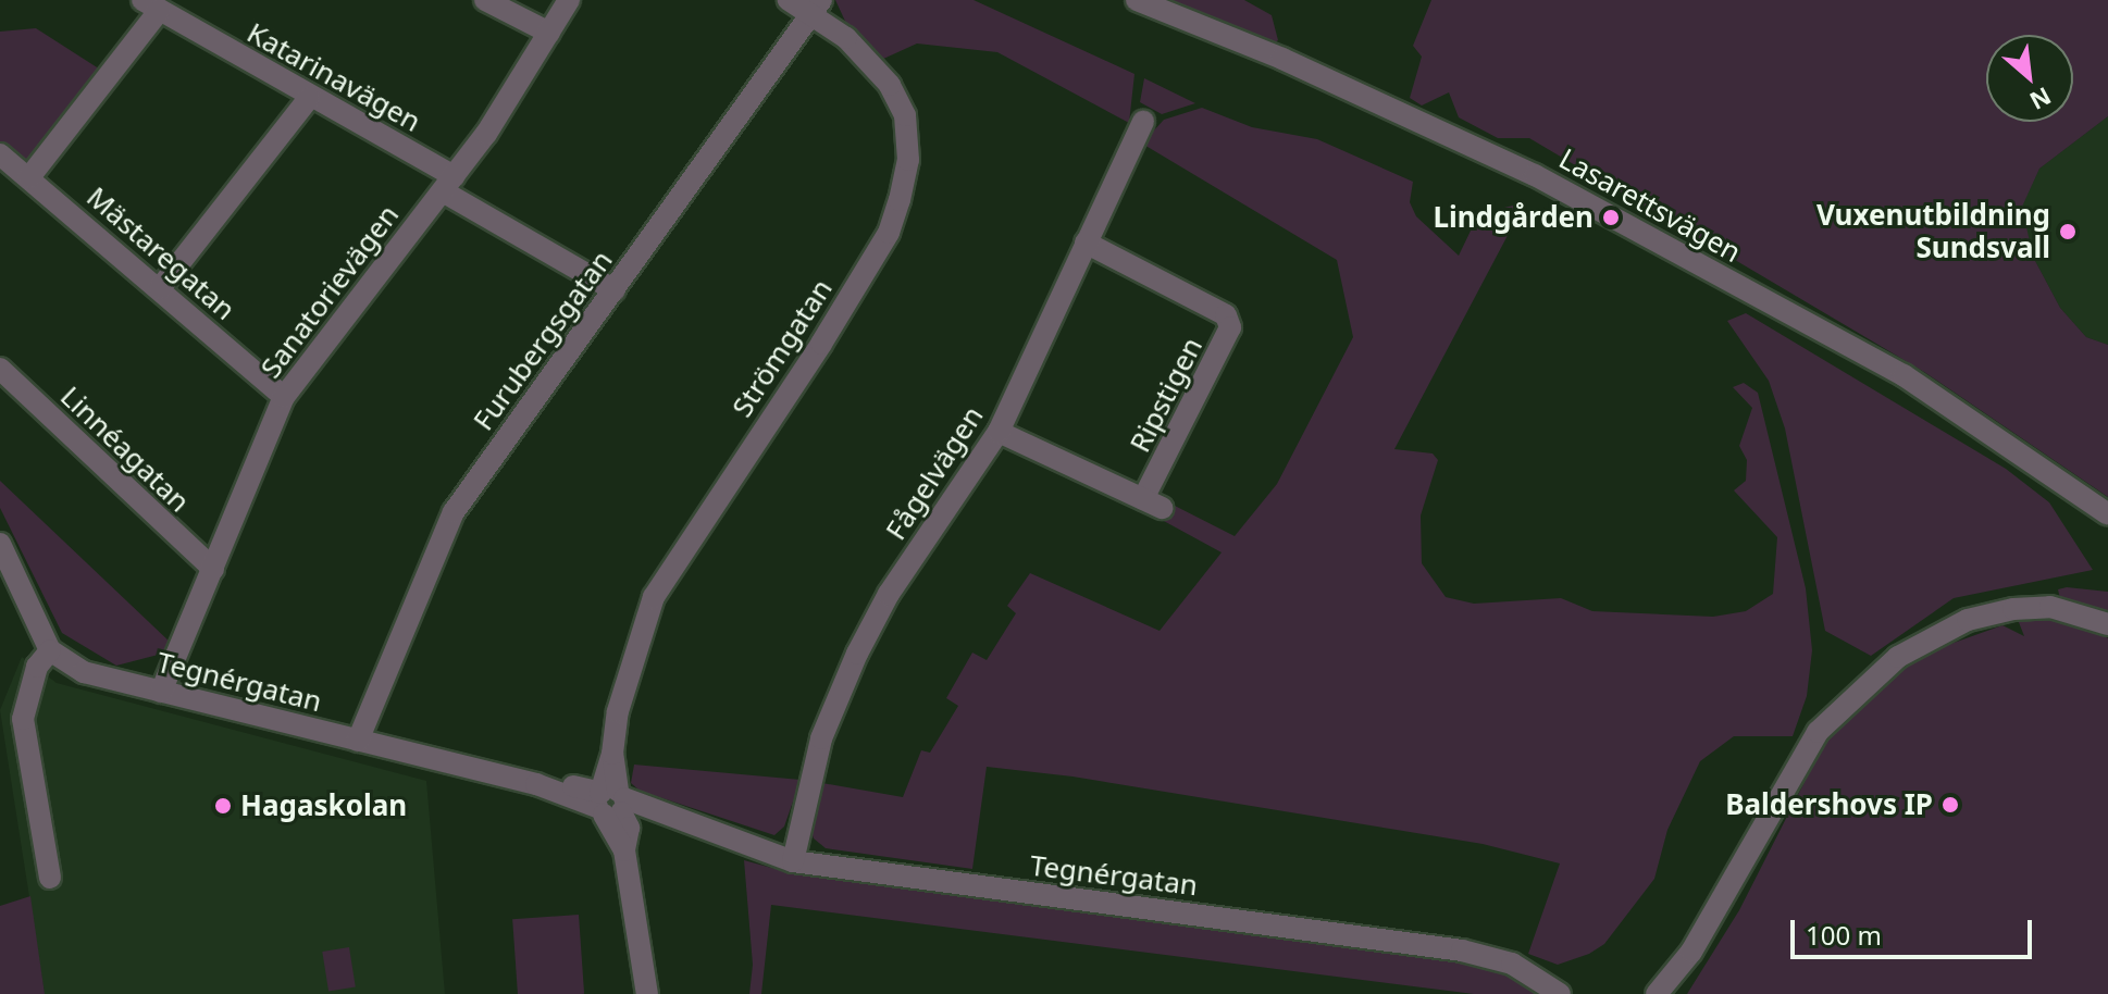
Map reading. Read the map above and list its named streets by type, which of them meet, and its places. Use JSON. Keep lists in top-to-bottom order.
{
  "streets": {
    "street": [
      "Katarinavägen",
      "Lasarettsvägen",
      "Mästaregatan",
      "Sanatorievägen",
      "Furubergsgatan",
      "Strömgatan",
      "Ripstigen",
      "Linnéagatan",
      "Fågelvägen",
      "Tegnérgatan"
    ]
  },
  "crossings": [
    ["Katarinavägen", "Sanatorievägen"],
    ["Katarinavägen", "Furubergsgatan"],
    ["Mästaregatan", "Sanatorievägen"],
    ["Sanatorievägen", "Linnéagatan"],
    ["Sanatorievägen", "Tegnérgatan"],
    ["Furubergsgatan", "Strömgatan"],
    ["Furubergsgatan", "Tegnérgatan"],
    ["Strömgatan", "Tegnérgatan"],
    ["Ripstigen", "Fågelvägen"],
    ["Fågelvägen", "Tegnérgatan"]
  ],
  "places": [
    "Lindgården",
    "Vuxenutbildning Sundsvall",
    "Baldershovs IP",
    "Hagaskolan"
  ],
  "scale_bar": "100 m",
  "north": "bottom right"
}
